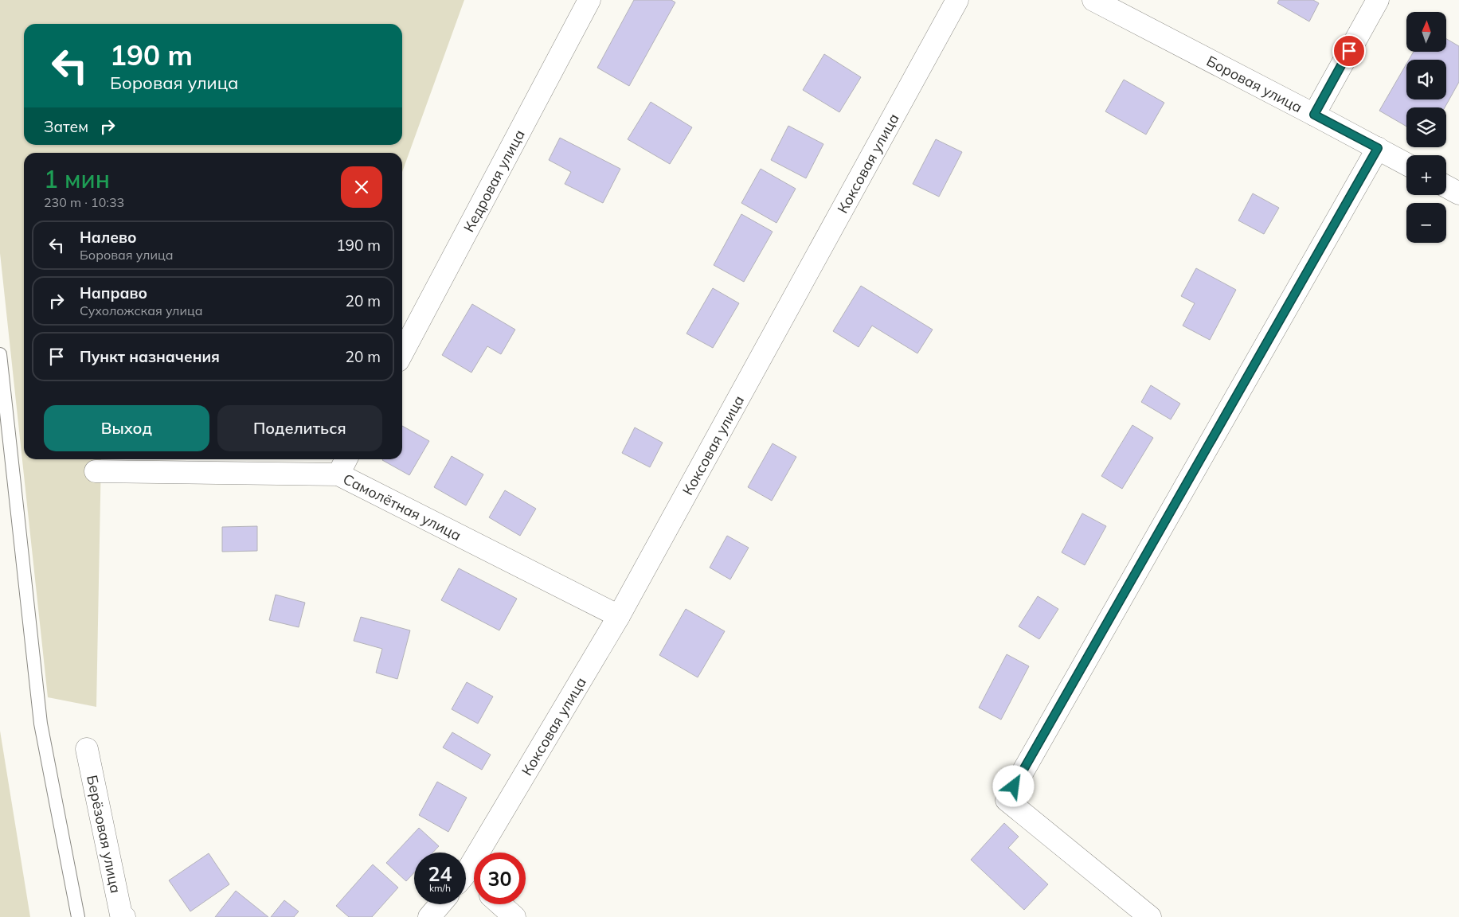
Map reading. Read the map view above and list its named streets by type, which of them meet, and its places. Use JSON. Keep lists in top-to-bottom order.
{
  "streets": {
    "street": [
      "Боровая улица",
      "Коксовая улица",
      "Кедровая улица",
      "Самолётная улица",
      "Берёзовая улица"
    ]
  },
  "crossings": [
    ["Коксовая улица", "Самолётная улица"]
  ],
  "north": "top",
  "page": {
    "map_buttons": ["+", "−"],
    "turn": ["190 m", "Боровая улица"],
    "then": "Затем",
    "heading": ["1 мин", "230 m · 10:33"],
    "list": [
      {
        "name": "Налево",
        "note": "Боровая улица",
        "value": "190 m"
      },
      {
        "name": "Направо",
        "note": "Сухоложская улица",
        "value": "20 m"
      },
      {
        "name": "Пункт назначения",
        "value": "20 m"
      }
    ],
    "buttons": ["Выход", "Поделиться"],
    "speed": "24 km/h",
    "limit": "30"
  }
}
